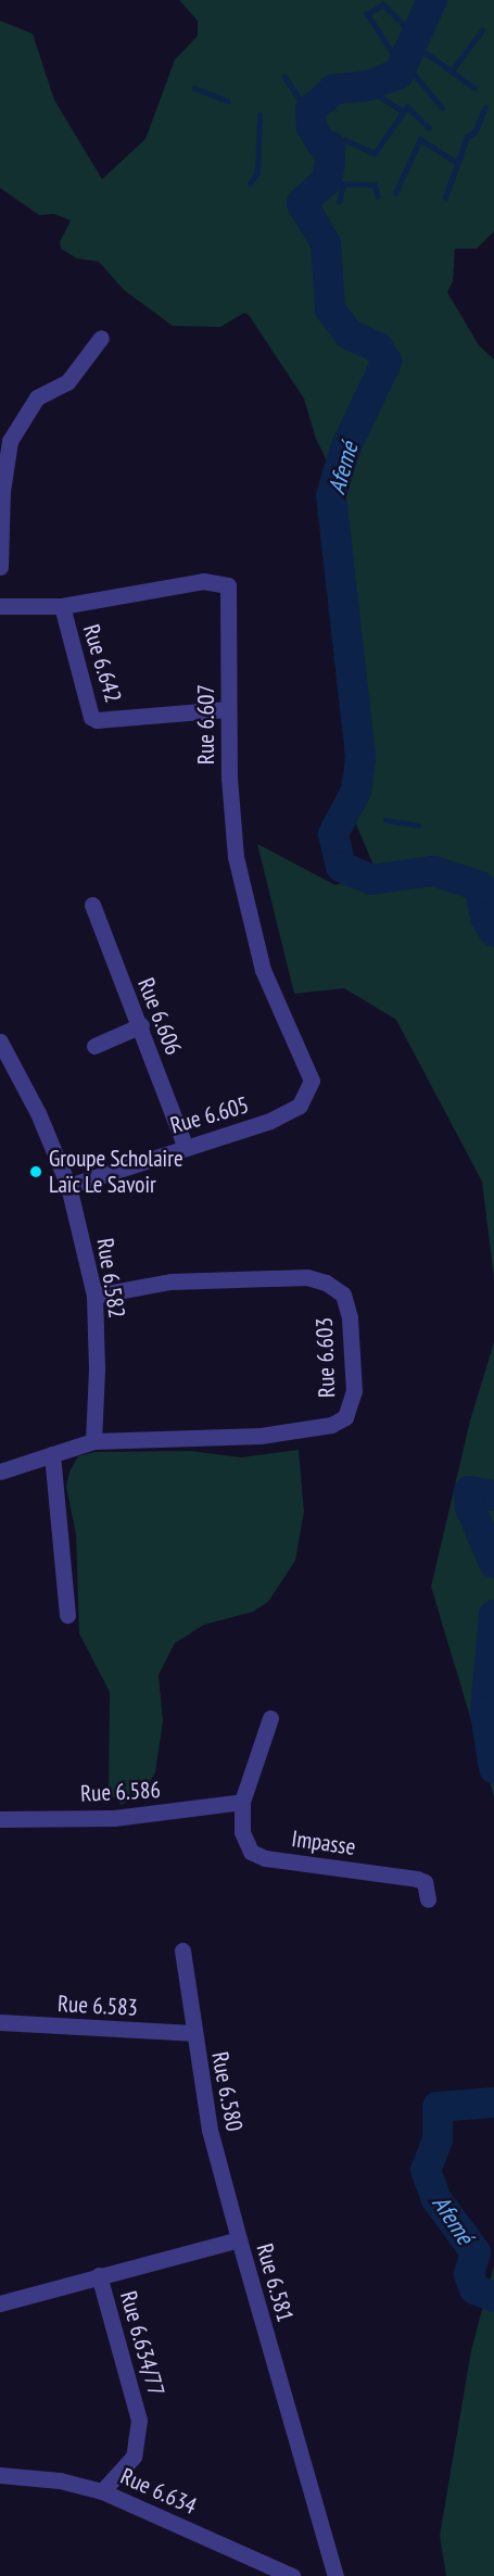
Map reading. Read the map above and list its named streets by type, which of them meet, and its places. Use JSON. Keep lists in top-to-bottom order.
{
  "streets": {
    "street": [
      "Rue 6.642",
      "Rue 6.607",
      "Rue 6.606",
      "Rue 6.605",
      "Rue 6.582",
      "Rue 6.603",
      "Rue 6.586",
      "Impasse",
      "Rue 6.583",
      "Rue 6.580",
      "Rue 6.581",
      "Rue 6.634/77",
      "Rue 6.634"
    ]
  },
  "crossings": [
    ["Rue 6.642", "Rue 6.607"],
    ["Rue 6.607", "Rue 6.605"],
    ["Rue 6.606", "Rue 6.605"],
    ["Rue 6.605", "Rue 6.582"],
    ["Rue 6.582", "Rue 6.603"],
    ["Rue 6.586", "Impasse"],
    ["Rue 6.583", "Rue 6.580"],
    ["Rue 6.580", "Rue 6.581"],
    ["Rue 6.581", "Rue 6.634/77"],
    ["Rue 6.634/77", "Rue 6.634"]
  ],
  "water": ["Afemé"],
  "places": ["Groupe Scholaire Laïc Le Savoir"]
}
